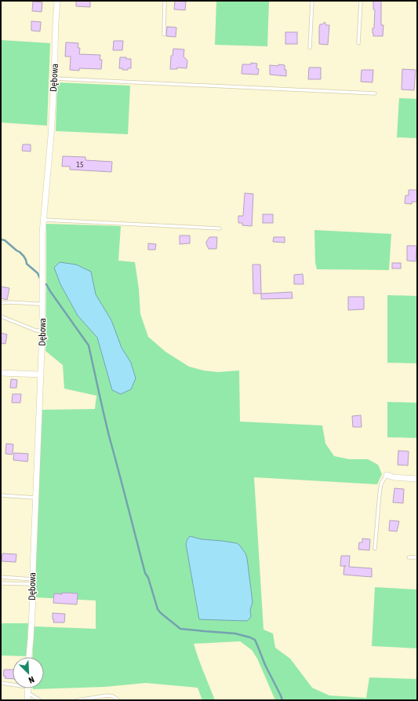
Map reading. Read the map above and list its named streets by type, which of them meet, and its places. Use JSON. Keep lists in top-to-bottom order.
{
  "streets": {
    "street": ["Dębowa"]
  },
  "house_numbers": ["15"],
  "north": "bottom right"
}
